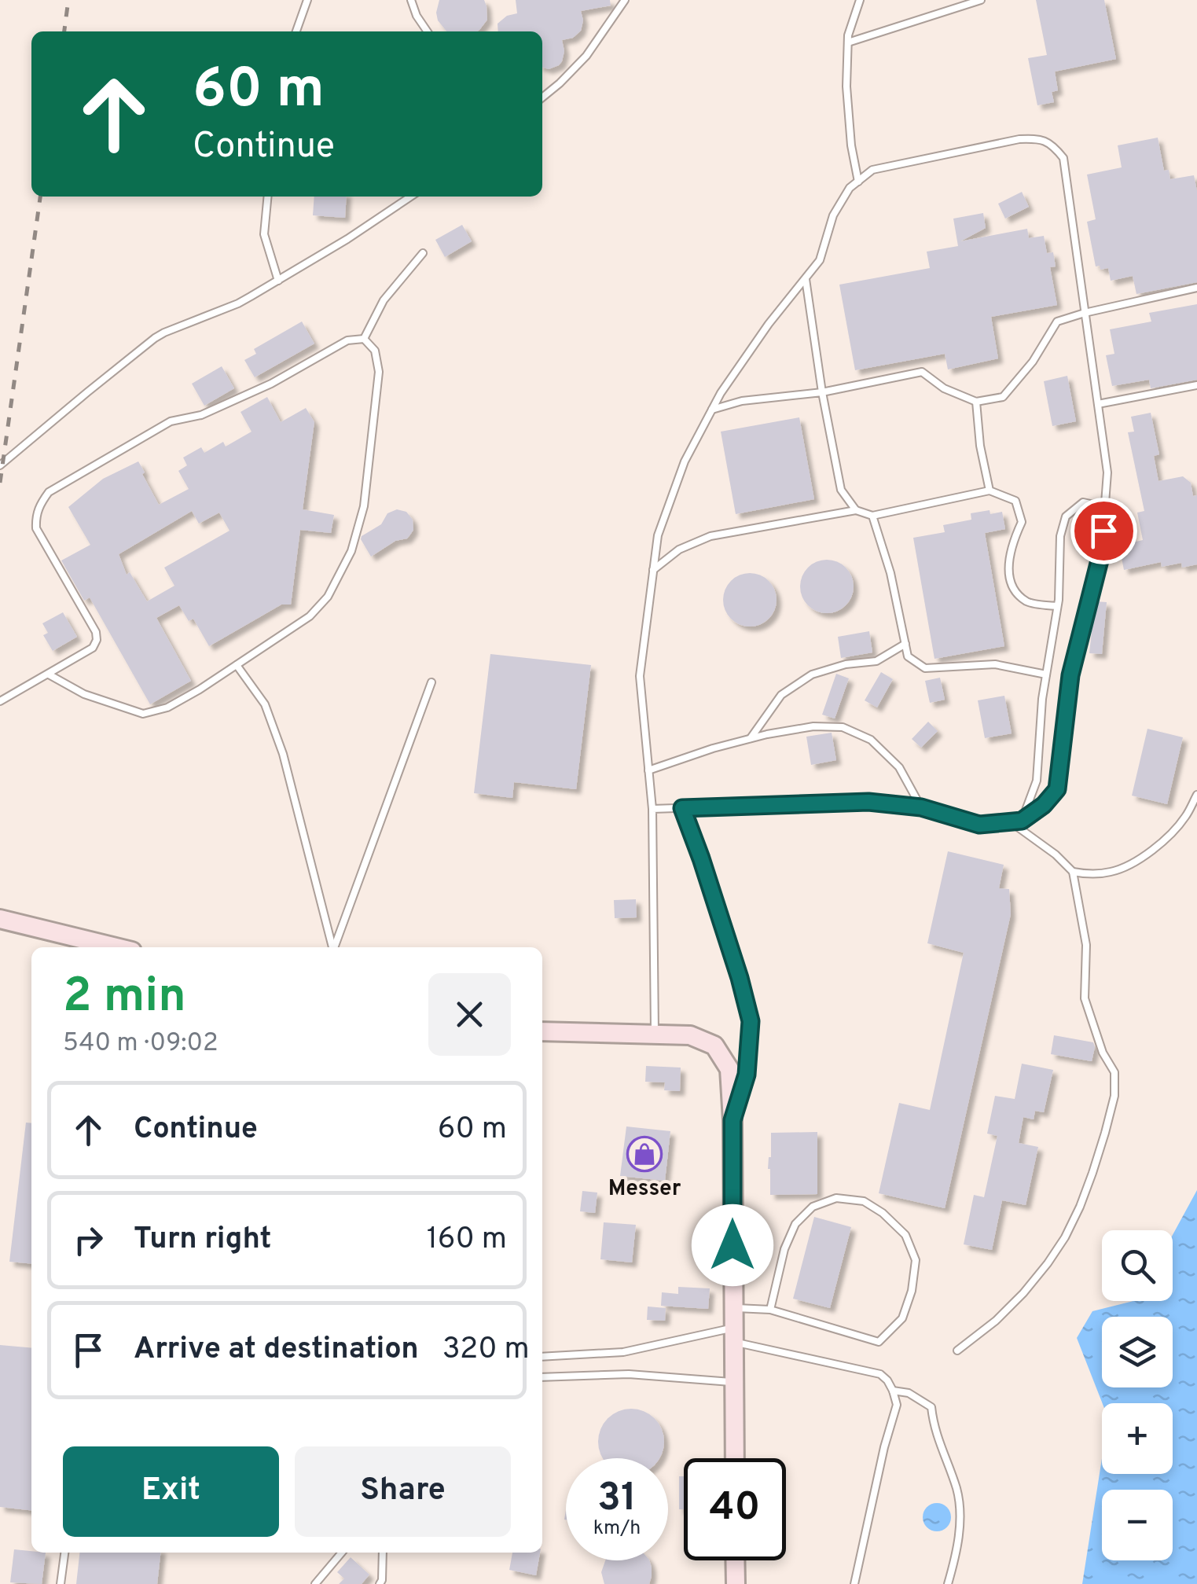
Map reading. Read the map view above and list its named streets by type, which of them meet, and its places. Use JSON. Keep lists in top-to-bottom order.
{
  "places": {
    "shop": ["Messer"]
  },
  "page": {
    "turn": ["60 m", "Continue"],
    "heading": ["2 min", "540 m · 09:02"],
    "list": [
      {
        "name": "Continue",
        "value": "60 m"
      },
      {
        "name": "Turn right",
        "value": "160 m"
      },
      {
        "name": "Arrive at destination",
        "value": "320 m"
      }
    ],
    "map_buttons": ["+", "−"],
    "buttons": ["Exit", "Share"],
    "speed": "31 km/h",
    "limit": "40"
  }
}
